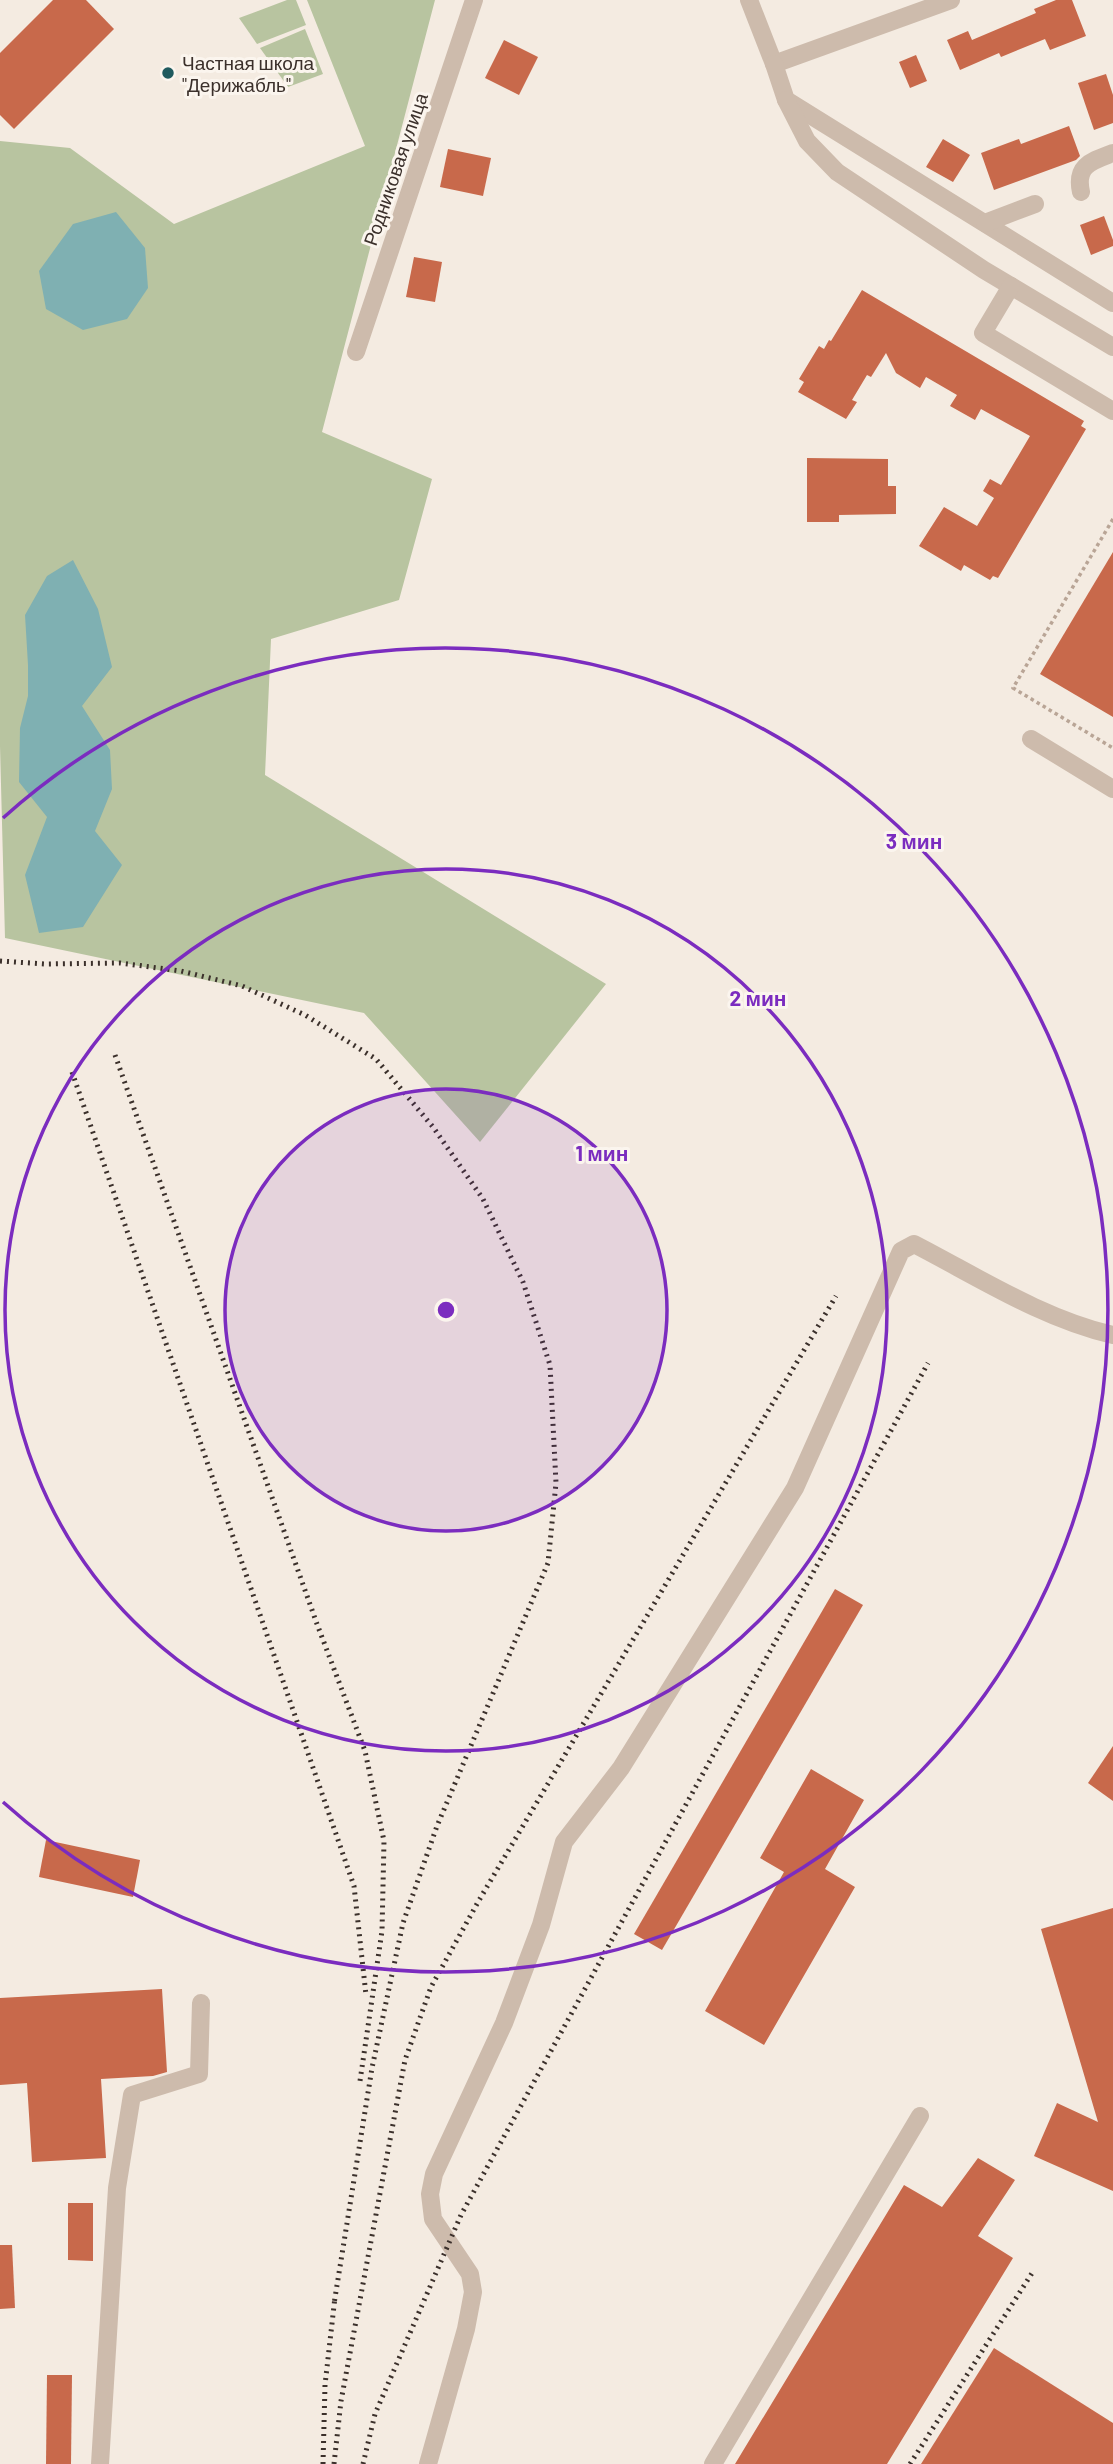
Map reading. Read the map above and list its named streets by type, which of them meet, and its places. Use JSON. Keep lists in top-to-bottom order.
{
  "streets": {
    "street": ["Родниковая улица"]
  },
  "places": ["Частная школа \"Дерижабль\""],
  "rings": ["3 мин", "2 мин", "1 мин"]
}
